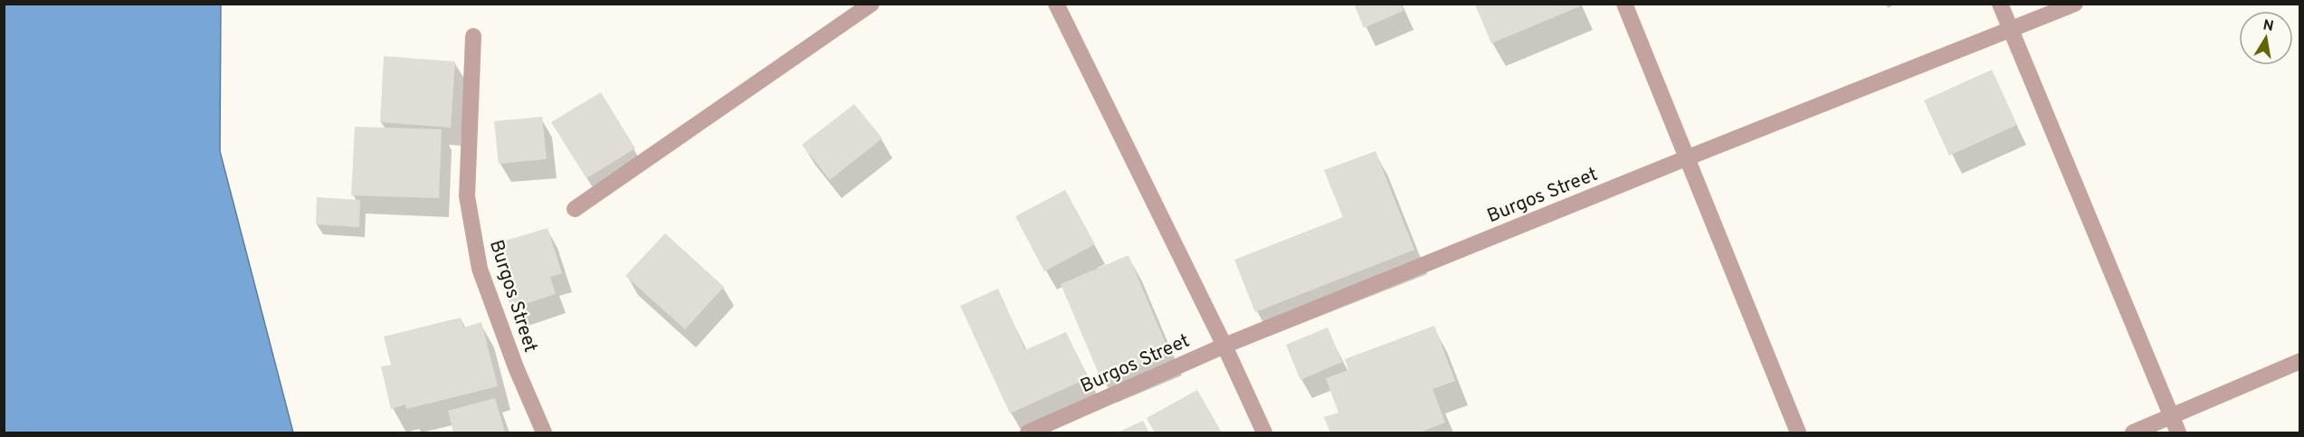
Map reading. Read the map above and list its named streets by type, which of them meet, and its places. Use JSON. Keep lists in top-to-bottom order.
{
  "streets": {
    "street": ["Burgos Street"]
  },
  "north": "top"
}
